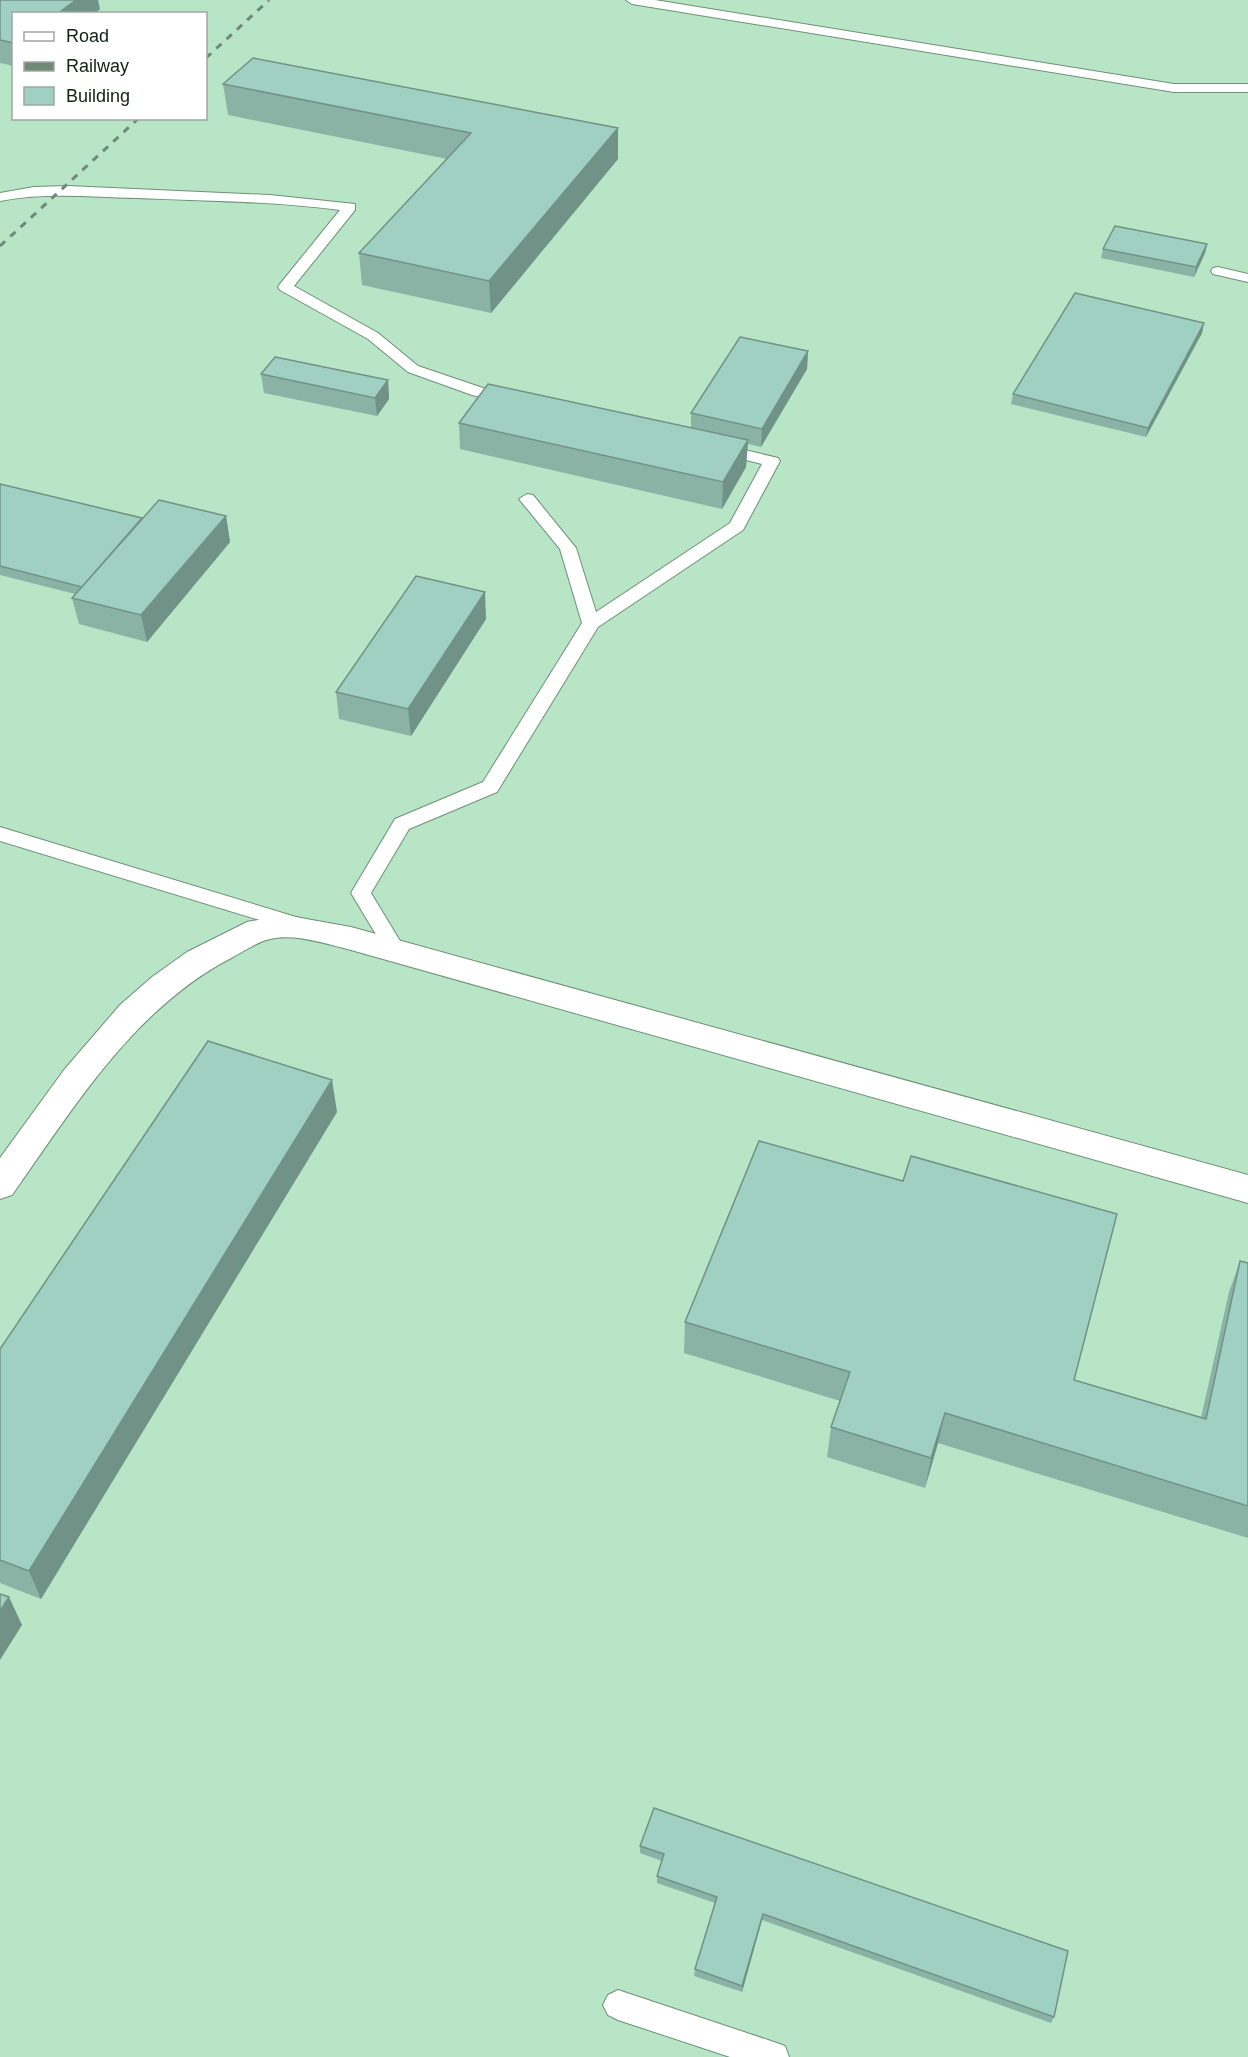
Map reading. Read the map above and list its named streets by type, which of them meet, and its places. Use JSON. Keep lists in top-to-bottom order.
{
  "legend": ["Road", "Railway", "Building"]
}
